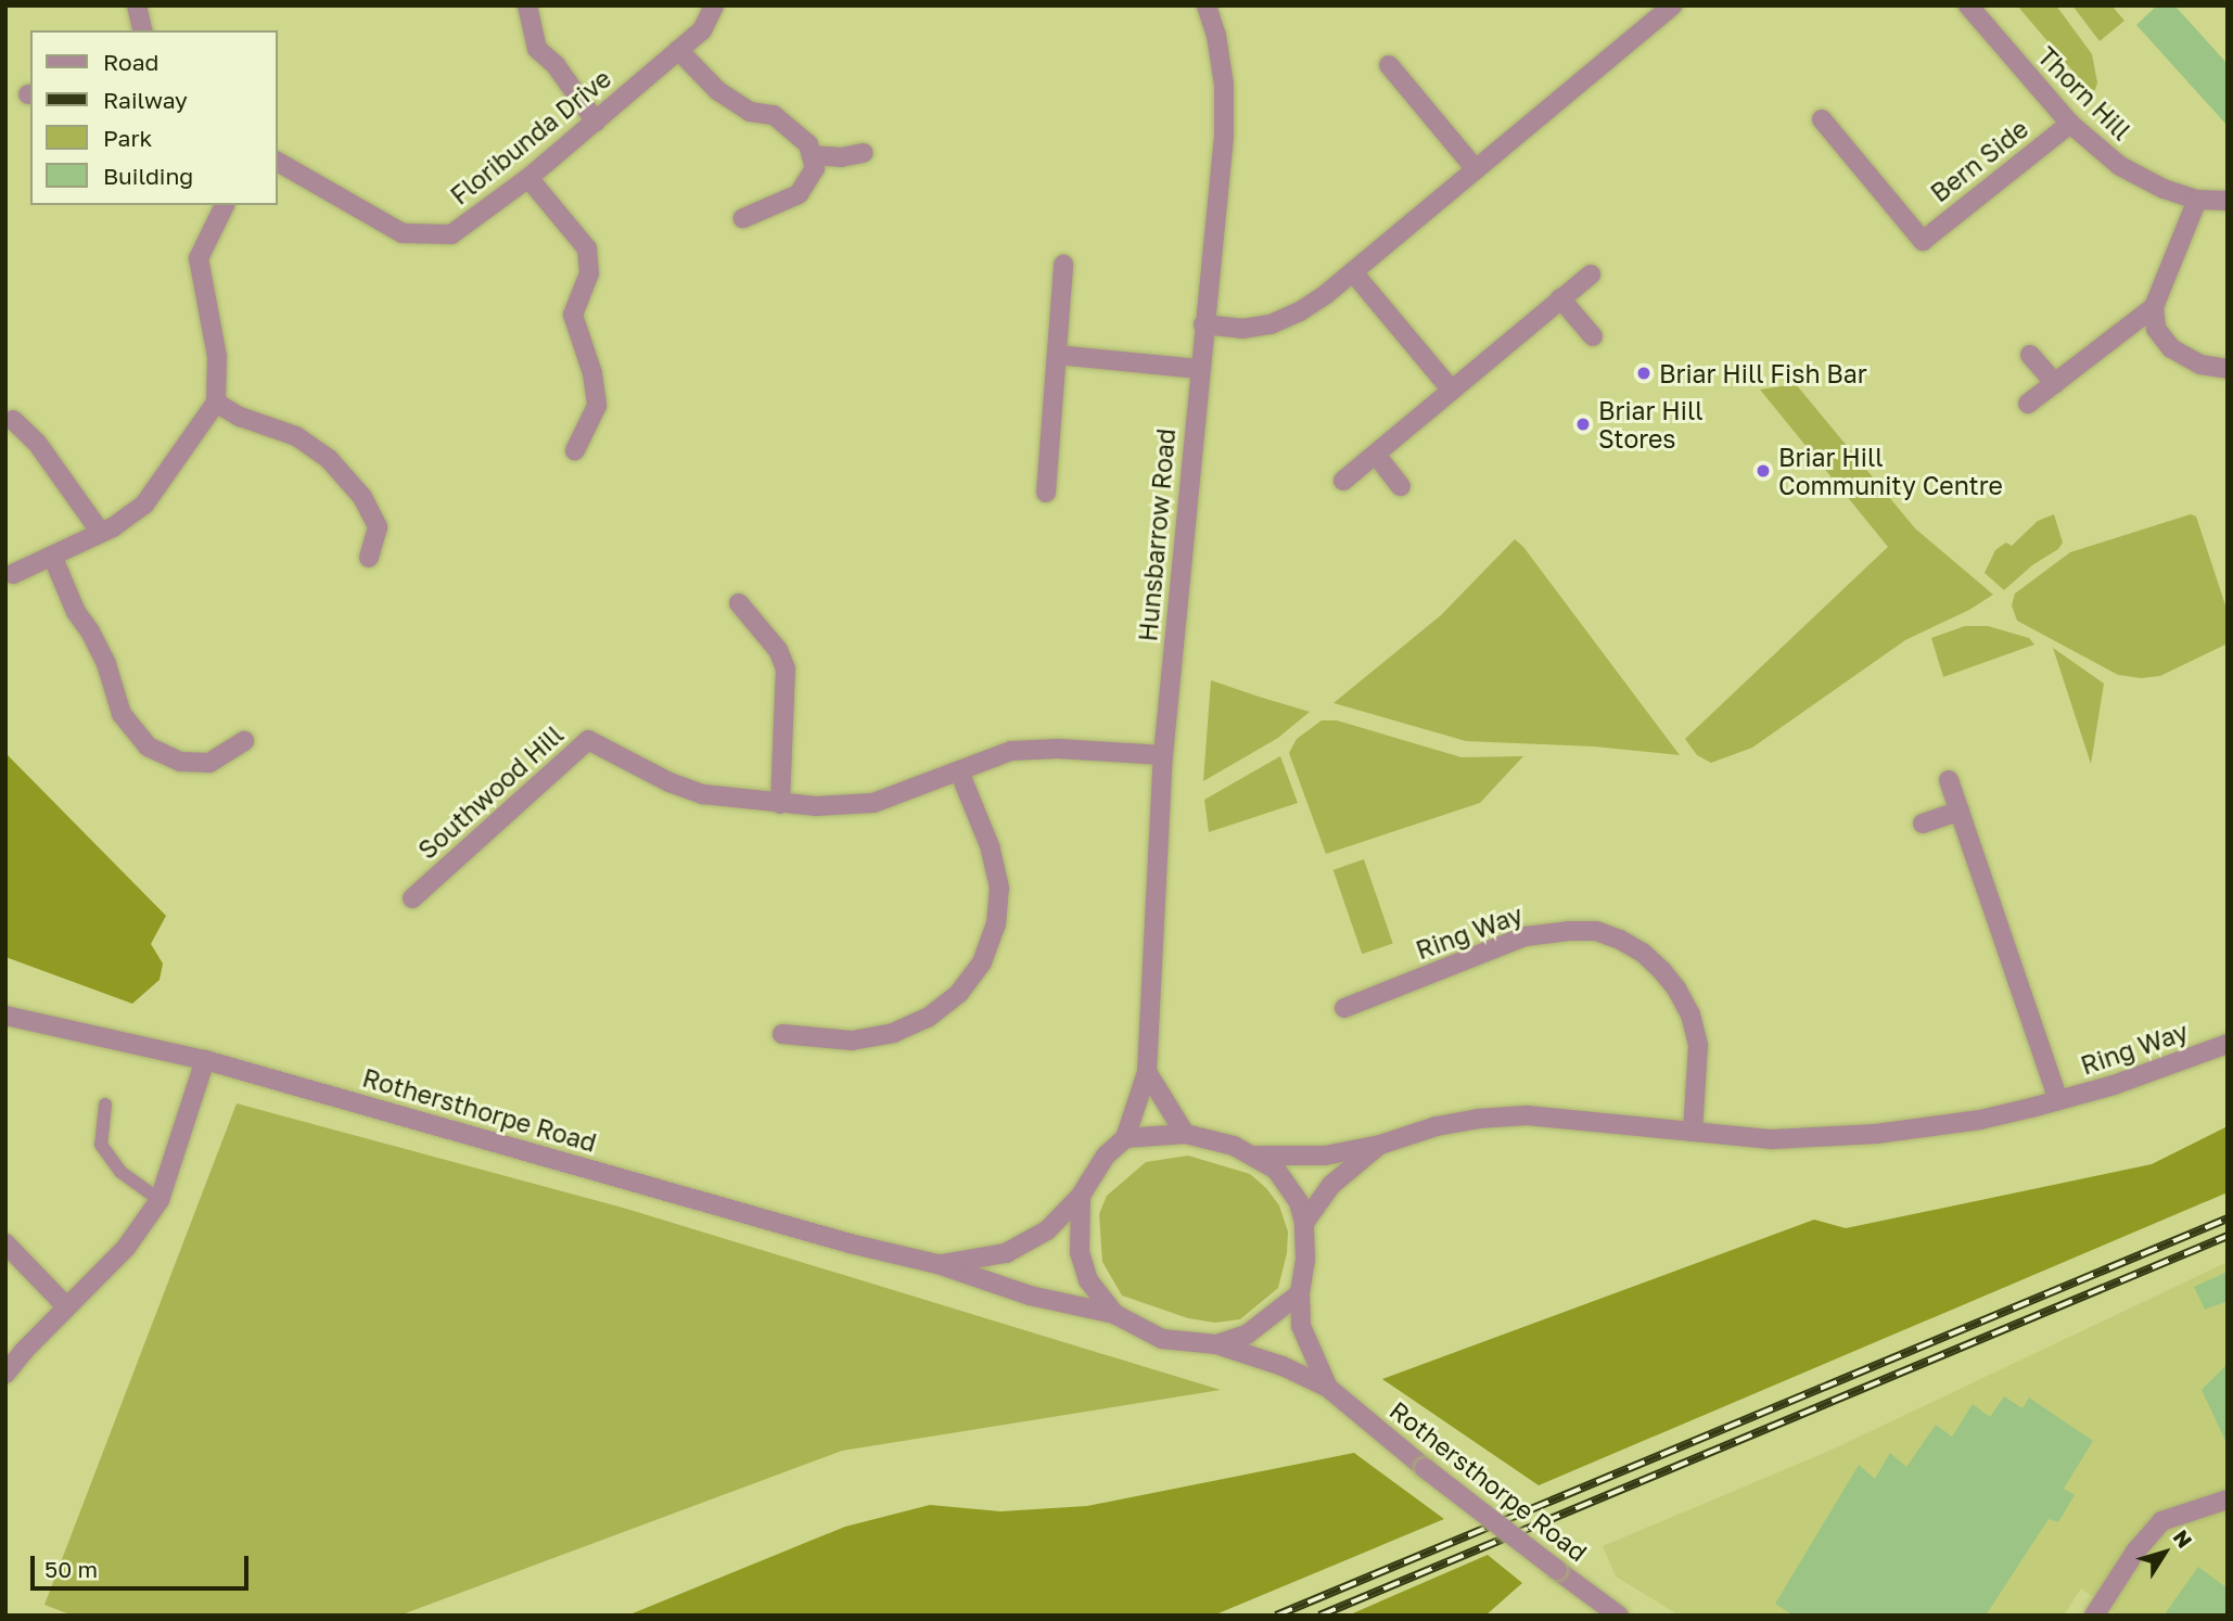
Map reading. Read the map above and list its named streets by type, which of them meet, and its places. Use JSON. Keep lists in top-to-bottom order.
{
  "streets": {
    "street": [
      "Thorn Hill",
      "Floribunda Drive",
      "Bern Side",
      "Hunsbarrow Road",
      "Southwood Hill",
      "Ring Way",
      "Rothersthorpe Road"
    ]
  },
  "crossings": [
    ["Thorn Hill", "Bern Side"],
    ["Hunsbarrow Road", "Southwood Hill"],
    ["Hunsbarrow Road", "Rothersthorpe Road"]
  ],
  "places": ["Briar Hill Fish Bar", "Briar Hill Stores", "Briar Hill Community Centre"],
  "legend": [
    "Road",
    "Railway",
    "Park",
    "Building"
  ],
  "scale_bar": "50 m",
  "north": "top right"
}
